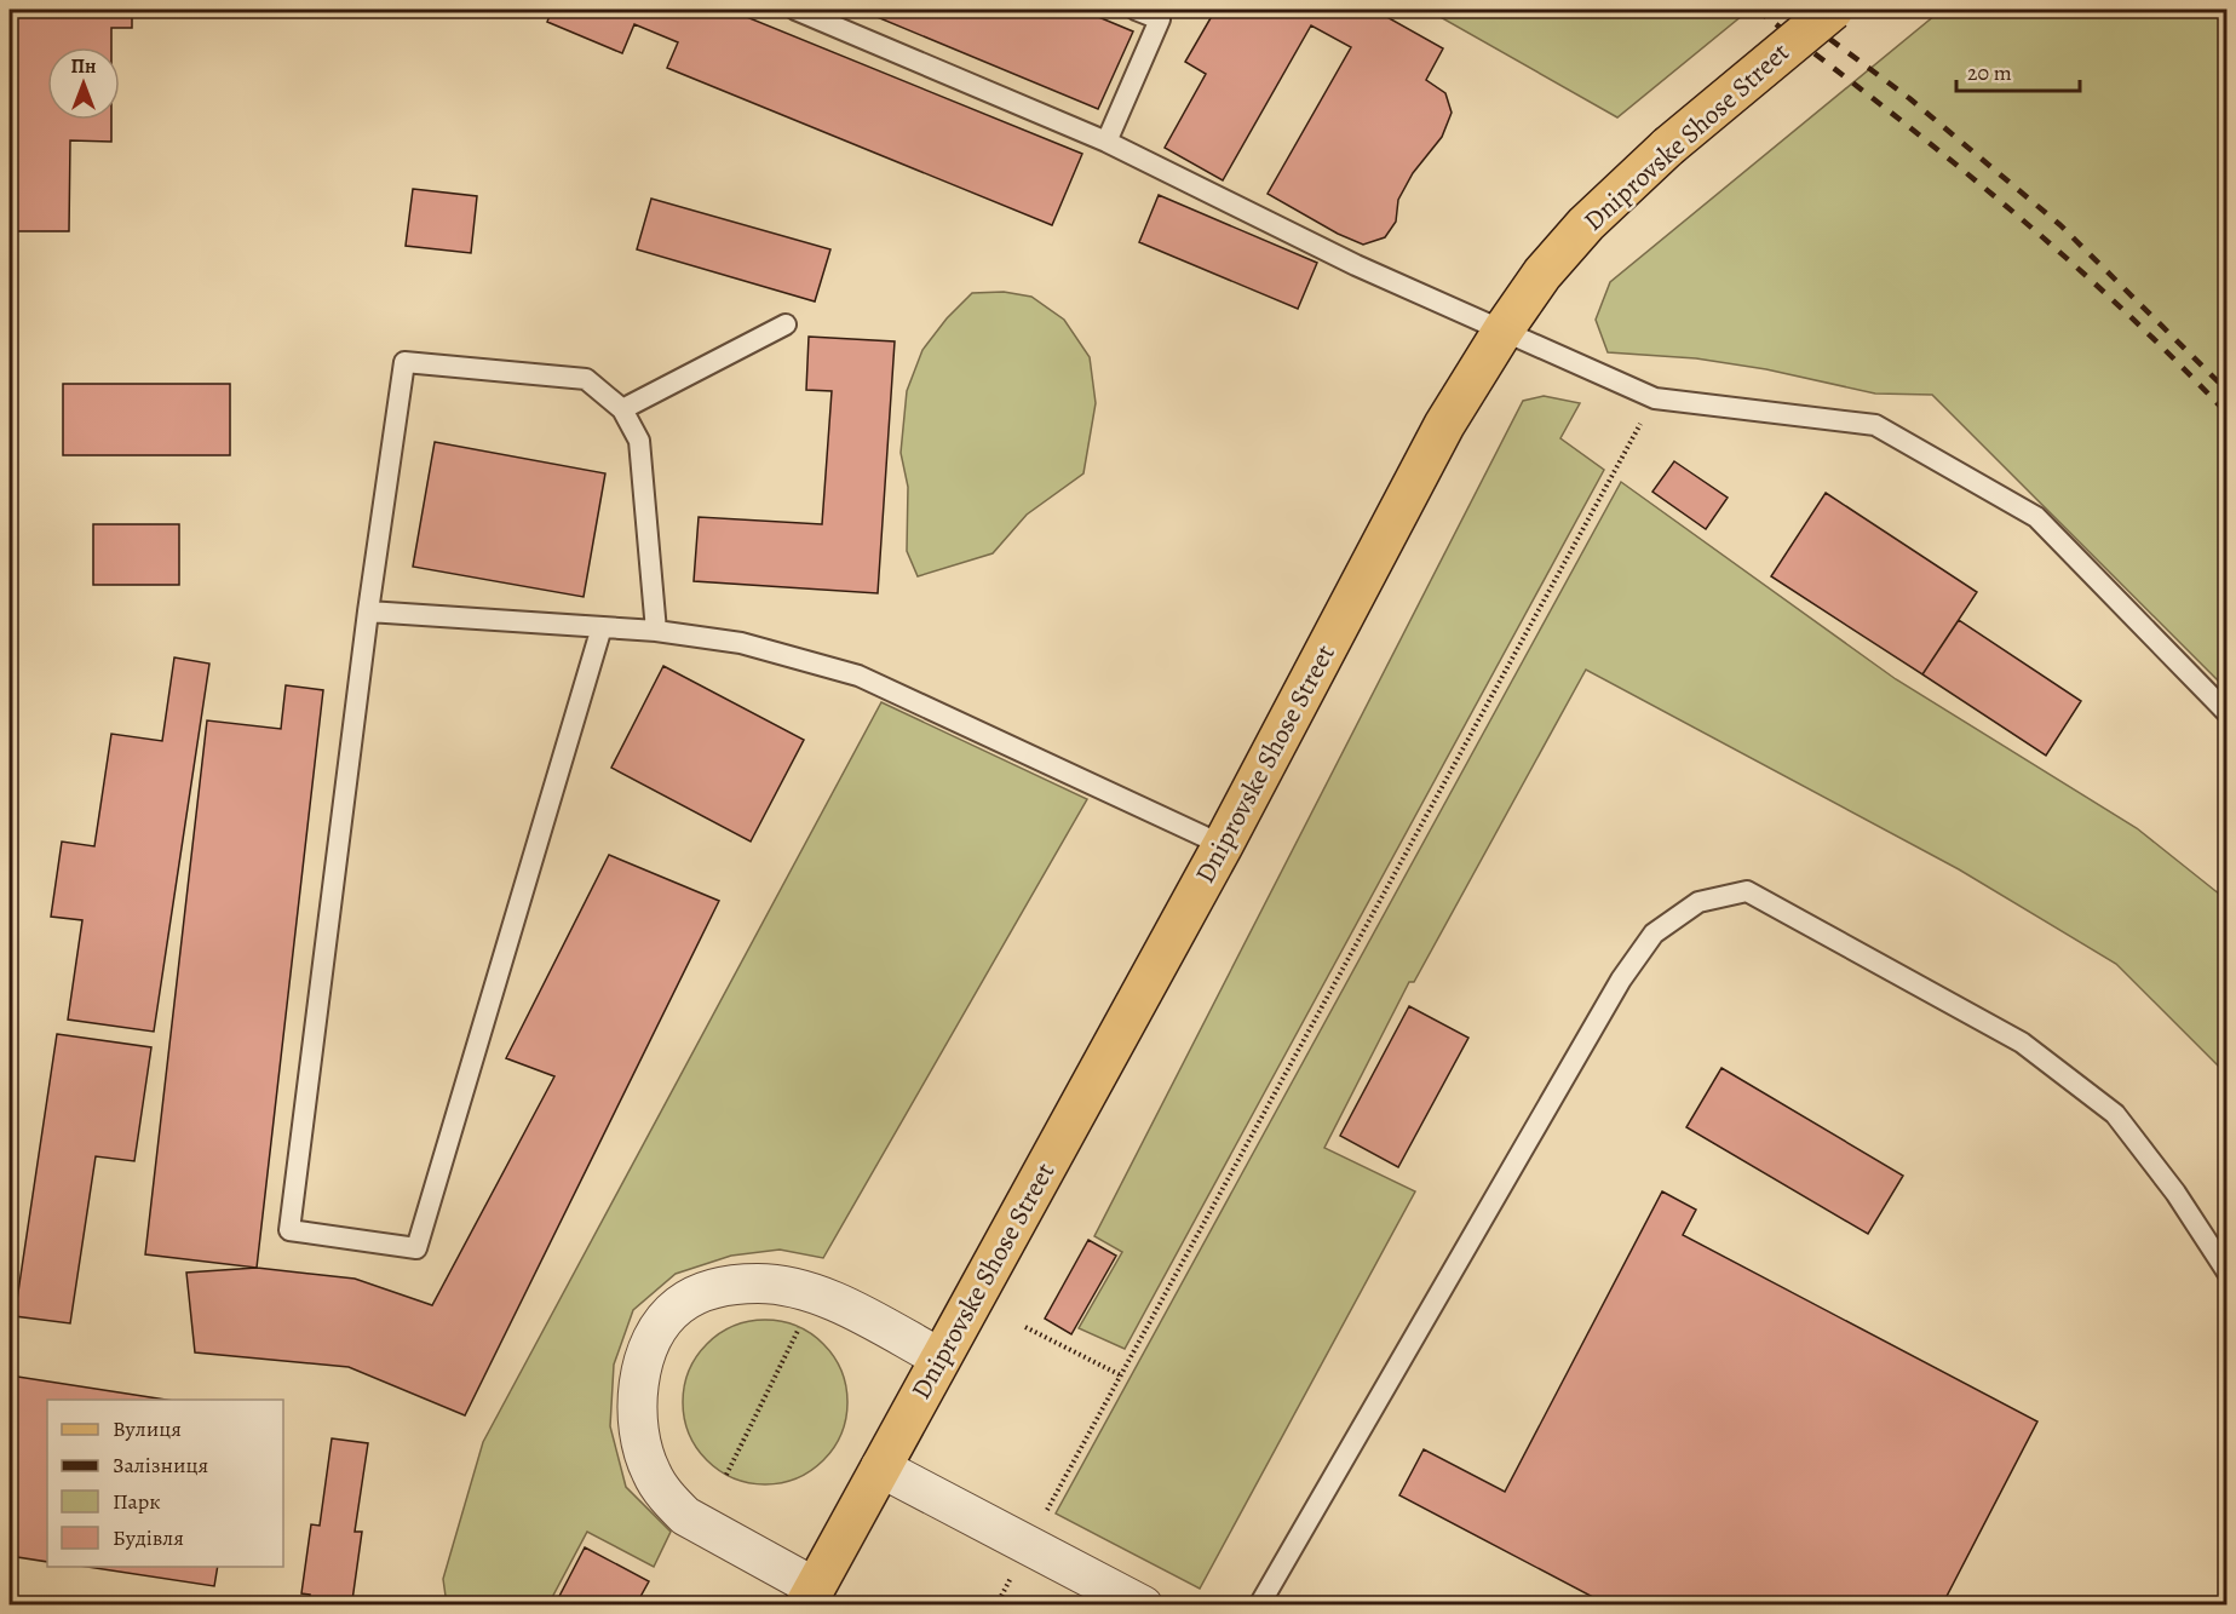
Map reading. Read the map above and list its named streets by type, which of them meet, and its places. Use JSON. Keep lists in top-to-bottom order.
{
  "streets": {
    "main road": ["Dniprovske Shose Street"]
  },
  "legend": [
    "Вулиця",
    "Залізниця",
    "Парк",
    "Будівля"
  ],
  "scale_bar": "20 m",
  "north": "top"
}
